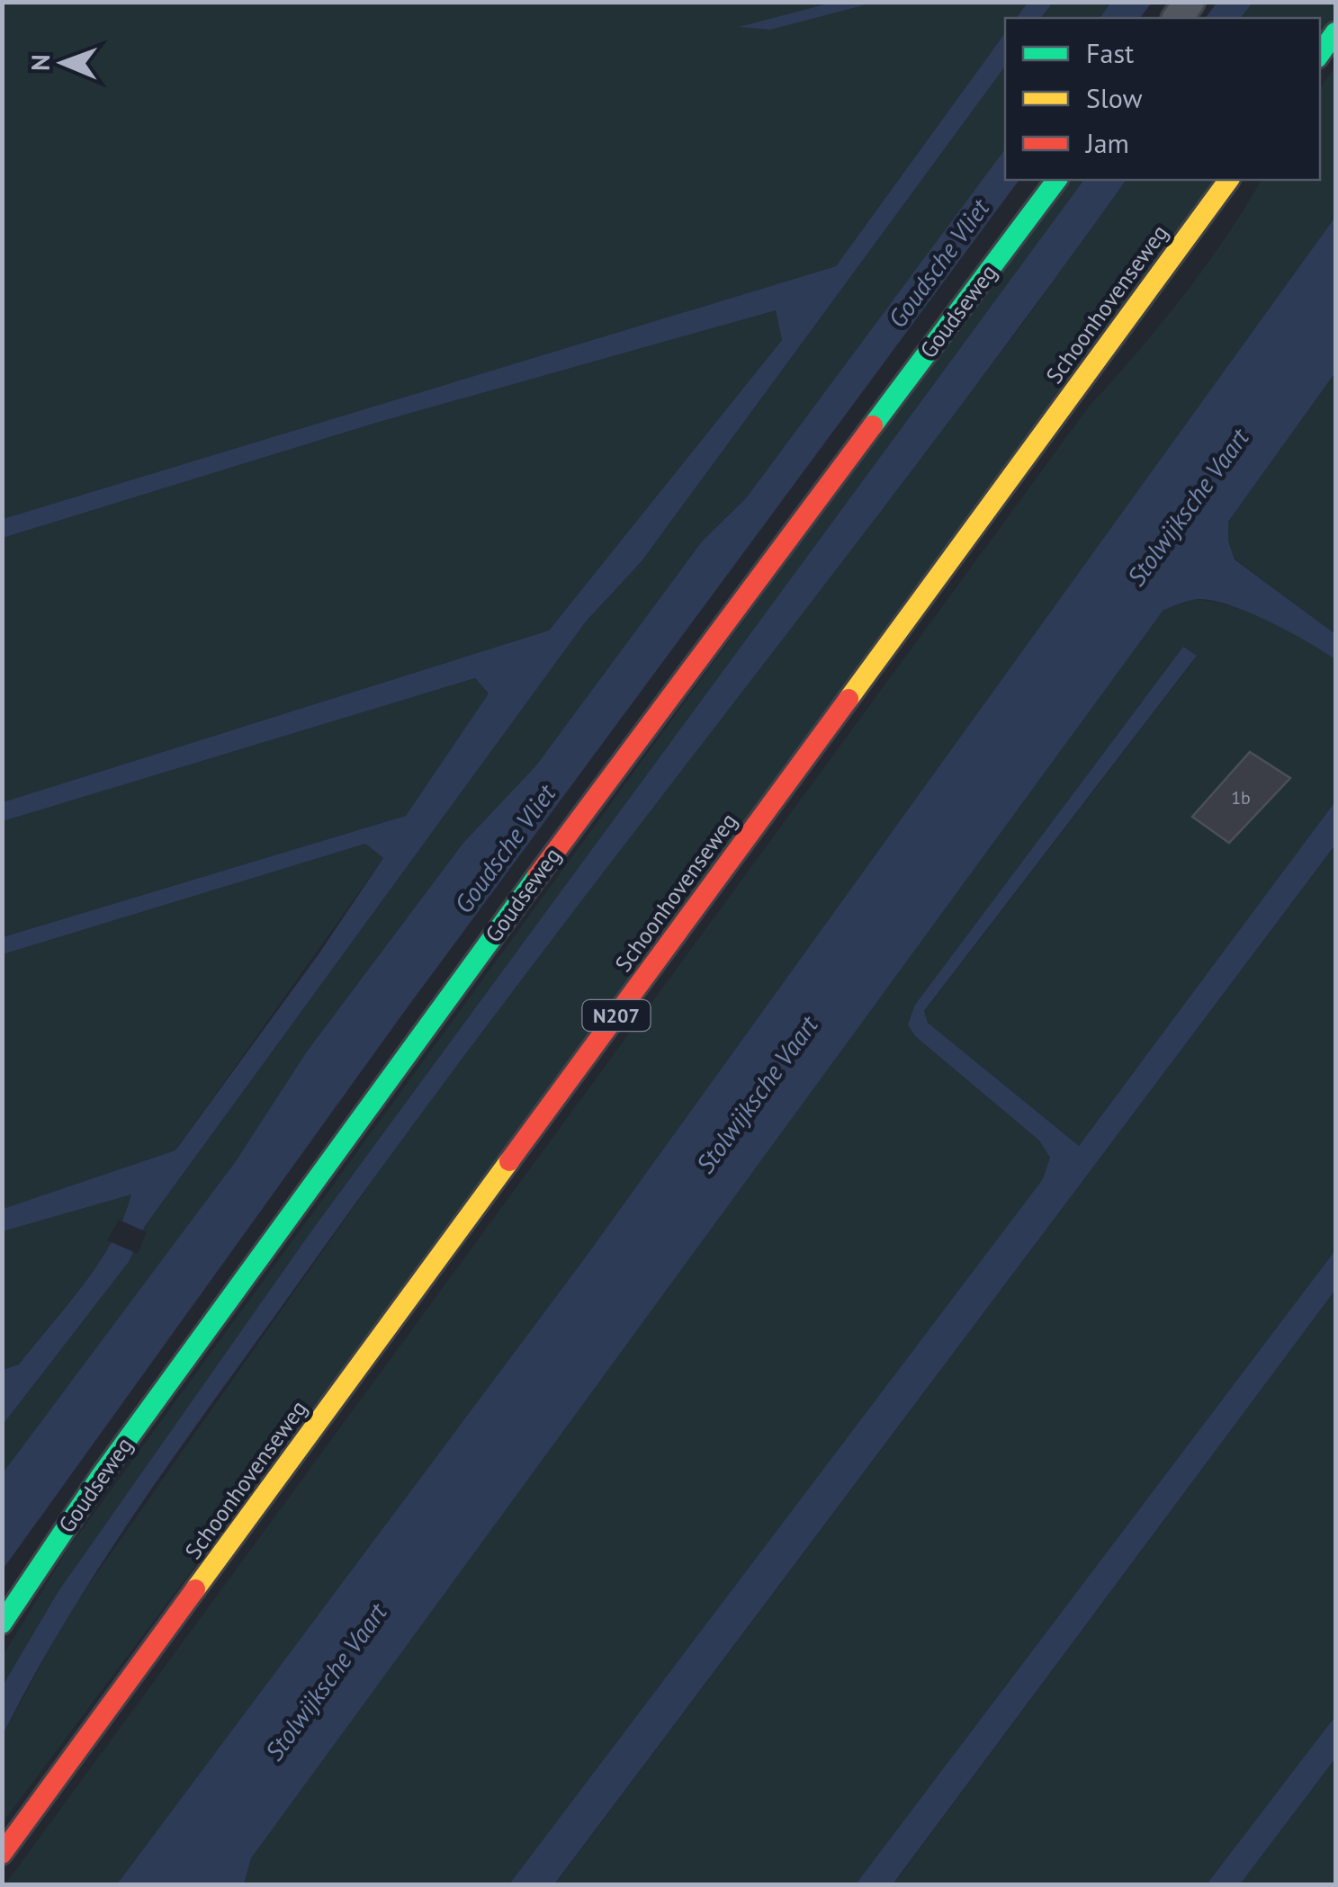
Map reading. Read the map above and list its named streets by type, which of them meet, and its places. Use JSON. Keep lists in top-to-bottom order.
{
  "streets": {
    "main road": ["Schoonhovenseweg", "Goudseweg", "N207"]
  },
  "water": ["Goudsche Vliet", "Stolwijksche Vaart"],
  "house_numbers": ["1b"],
  "legend": ["Fast", "Slow", "Jam"],
  "north": "left"
}
